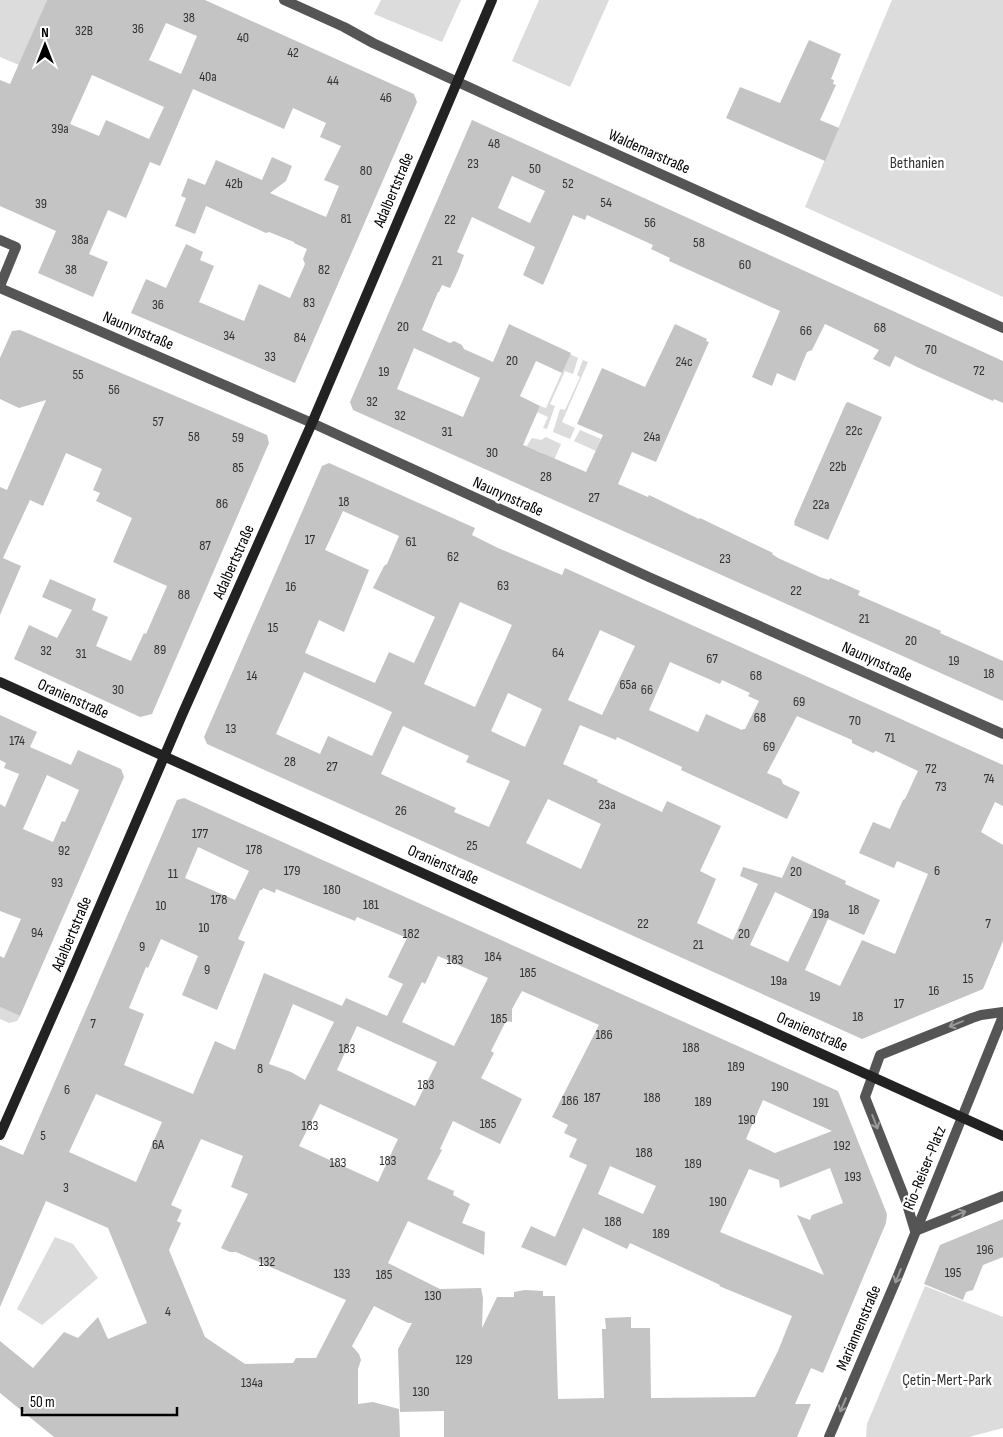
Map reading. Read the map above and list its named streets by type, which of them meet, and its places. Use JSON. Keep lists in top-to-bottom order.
{
  "streets": {
    "street": [
      "Waldemarstraße",
      "Adalbertstraße",
      "Naunynstraße",
      "Oranienstraße",
      "Rio-Reiser-Platz",
      "Mariannenstraße"
    ]
  },
  "crossings": [
    ["Waldemarstraße", "Adalbertstraße"],
    ["Adalbertstraße", "Naunynstraße"],
    ["Adalbertstraße", "Oranienstraße"],
    ["Oranienstraße", "Rio-Reiser-Platz"],
    ["Rio-Reiser-Platz", "Mariannenstraße"]
  ],
  "one_way": ["Mariannenstraße"],
  "parks": ["Bethanien", "Çetin-Mert-Park"],
  "house_numbers": [
    "38",
    "36",
    "32B",
    "40",
    "42",
    "40a",
    "44",
    "46",
    "39a",
    "48",
    "23",
    "50",
    "80",
    "42b",
    "52",
    "54",
    "39",
    "81",
    "22",
    "56",
    "38a",
    "58",
    "21",
    "60",
    "38",
    "82",
    "83",
    "36",
    "20",
    "68",
    "66",
    "34",
    "84",
    "70",
    "33",
    "20",
    "24c",
    "72",
    "19",
    "55",
    "56",
    "32",
    "32",
    "57",
    "22c",
    "31",
    "58",
    "24a",
    "59",
    "30",
    "22b",
    "85",
    "28",
    "27",
    "18",
    "86",
    "22a",
    "17",
    "61",
    "87",
    "62",
    "23",
    "63",
    "16",
    "22",
    "88",
    "21",
    "15",
    "20",
    "89",
    "32",
    "64",
    "31",
    "67",
    "19",
    "18",
    "14",
    "68",
    "65a",
    "30",
    "66",
    "69",
    "68",
    "70",
    "13",
    "71",
    "174",
    "69",
    "28",
    "27",
    "72",
    "74",
    "73",
    "23a",
    "26",
    "177",
    "25",
    "178",
    "92",
    "179",
    "6",
    "20",
    "11",
    "93",
    "180",
    "178",
    "181",
    "10",
    "18",
    "19a",
    "22",
    "7",
    "10",
    "94",
    "182",
    "20",
    "21",
    "9",
    "184",
    "183",
    "9",
    "185",
    "15",
    "19a",
    "16",
    "19",
    "17",
    "18",
    "185",
    "7",
    "186",
    "188",
    "183",
    "189",
    "8",
    "183",
    "190",
    "6",
    "187",
    "188",
    "186",
    "189",
    "191",
    "190",
    "185",
    "183",
    "5",
    "6A",
    "192",
    "188",
    "183",
    "183",
    "189",
    "193",
    "3",
    "190",
    "188",
    "189",
    "196",
    "132",
    "195",
    "133",
    "185",
    "130",
    "4",
    "129",
    "134a",
    "130"
  ],
  "scale_bar": "50 m",
  "north": "top"
}
